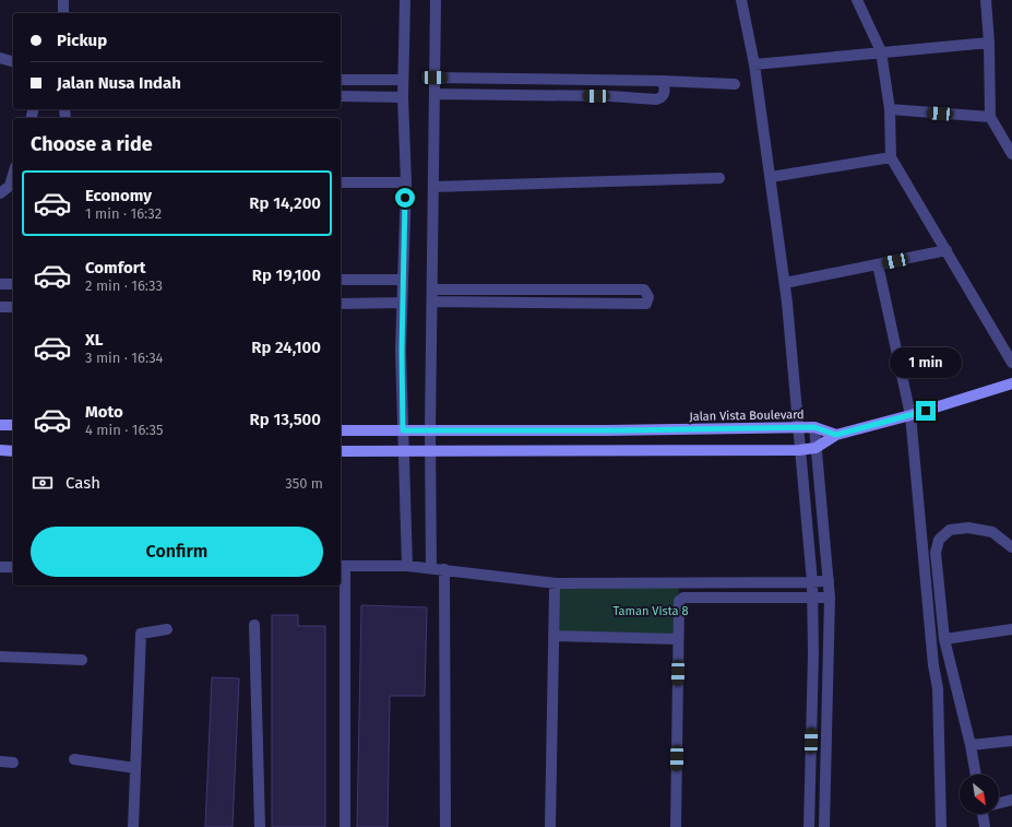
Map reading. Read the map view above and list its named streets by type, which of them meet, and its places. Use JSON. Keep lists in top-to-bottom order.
{
  "streets": {
    "street": ["Jalan Vista Boulevard"]
  },
  "parks": ["Taman Vista 8"],
  "north": "bottom right",
  "page": {
    "banner": ["Pickup", "Jalan Nusa Indah"],
    "heading": "Choose a ride",
    "list": [
      {
        "name": "Economy",
        "note": "1 min · 16:32",
        "value": "Rp 14,200"
      },
      {
        "name": "Comfort",
        "note": "2 min · 16:33",
        "value": "Rp 19,100"
      },
      {
        "name": "XL",
        "note": "3 min · 16:34",
        "value": "Rp 24,100"
      },
      {
        "name": "Moto",
        "note": "4 min · 16:35",
        "value": "Rp 13,500"
      }
    ],
    "bubble": "1 min",
    "pay": ["Cash", "350 m"],
    "buttons": "Confirm"
  }
}
